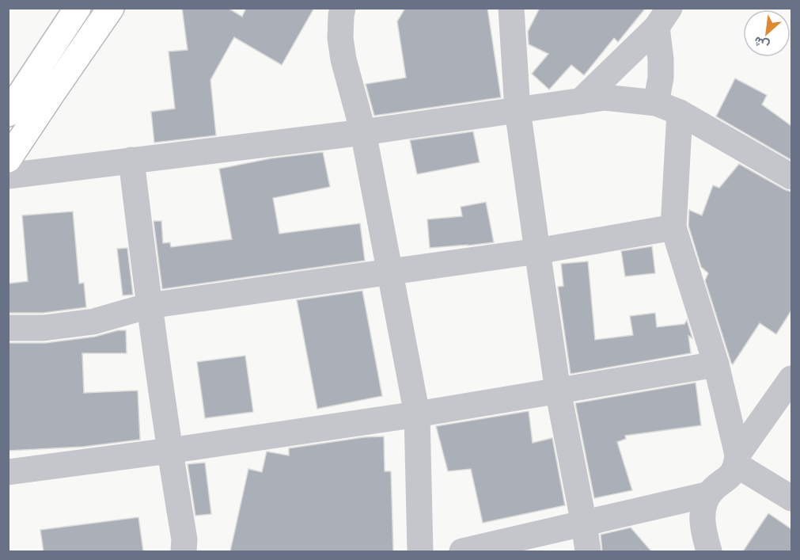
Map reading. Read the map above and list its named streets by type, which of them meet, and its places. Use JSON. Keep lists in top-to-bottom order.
{
  "north": "bottom left"
}
